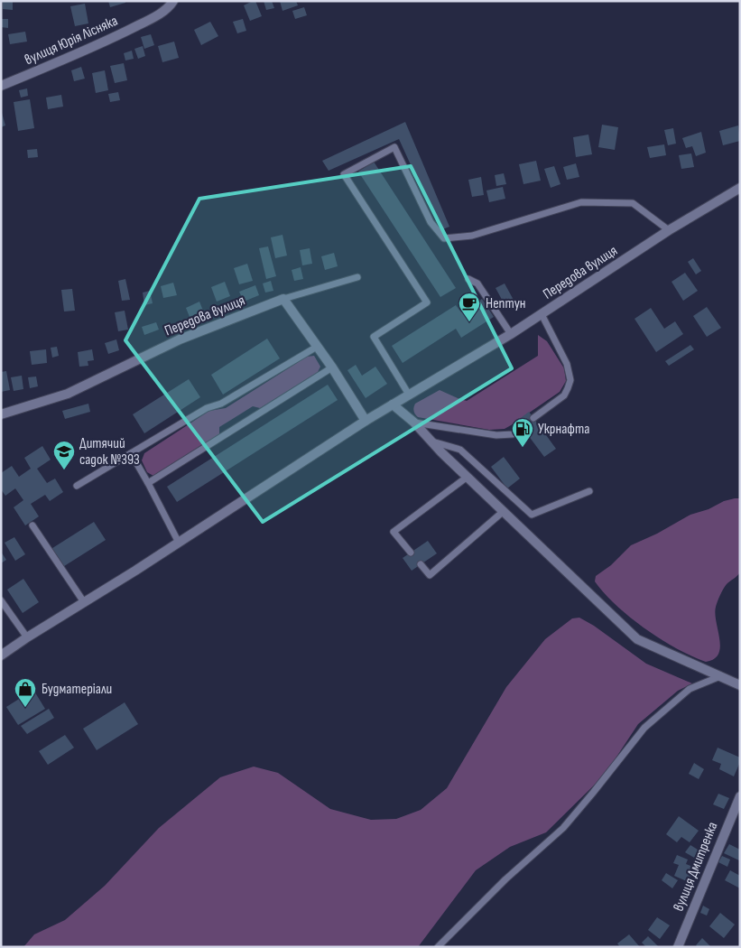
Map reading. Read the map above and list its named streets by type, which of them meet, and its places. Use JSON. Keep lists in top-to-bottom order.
{
  "streets": {
    "street": ["вулиця Юрія Лісняка", "Передова вулиця", "вулиця Дмитренка"]
  },
  "places": {
    "cafe": ["Нептун"],
    "fuel station": ["Укрнафта"],
    "school or university": ["Дитячий садок №393"],
    "shop": ["Будматеріали"]
  }
}
